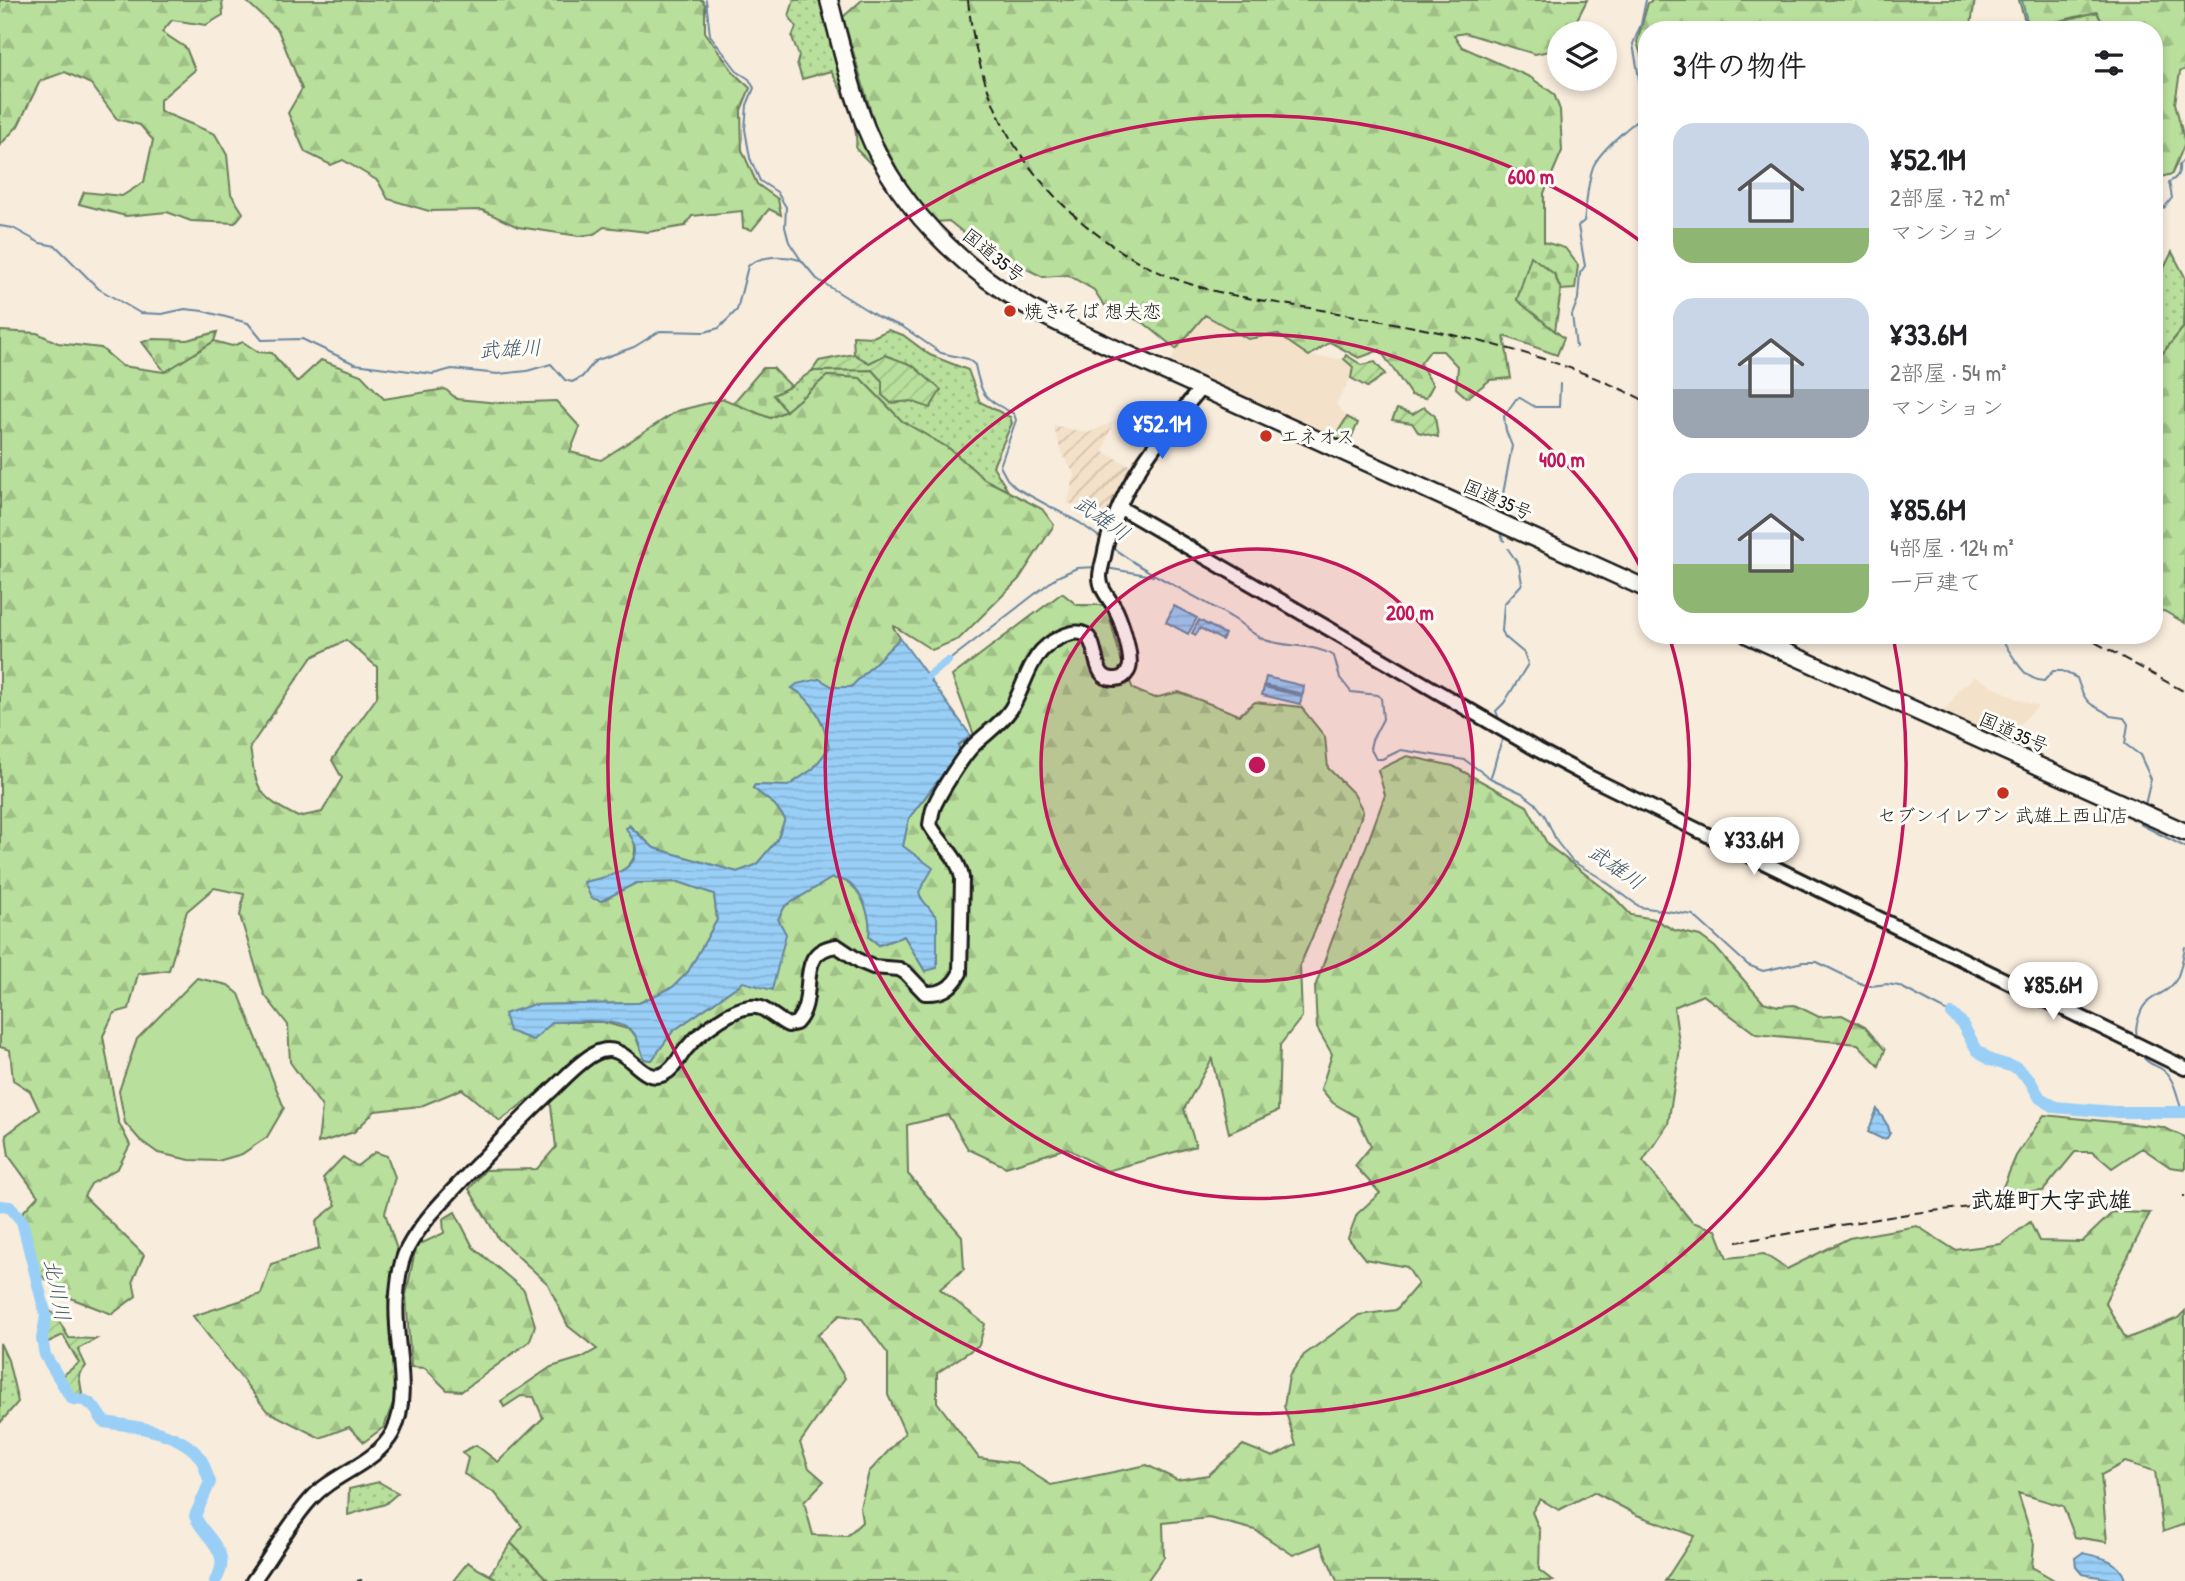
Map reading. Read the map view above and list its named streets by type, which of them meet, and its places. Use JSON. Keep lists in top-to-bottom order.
{
  "streets": {
    "highway": ["国道35号"]
  },
  "districts": ["武雄町大字武雄"],
  "water": ["武雄川", "北川川"],
  "places": ["焼きそば 想夫恋", "エネオス", "セブンイレブン 武雄上西山店"],
  "page": {
    "heading": "3件の物件",
    "list": [
      {
        "name": "¥52.1M",
        "note": "2部屋 · 72 m² · マンション"
      },
      {
        "name": "¥33.6M",
        "note": "2部屋 · 54 m² · マンション"
      },
      {
        "name": "¥85.6M",
        "note": "4部屋 · 124 m² · 一戸建て"
      }
    ],
    "price": ["¥52.1M", "¥33.6M", "¥85.6M"]
  },
  "rings": ["600 m", "400 m", "200 m"]
}
